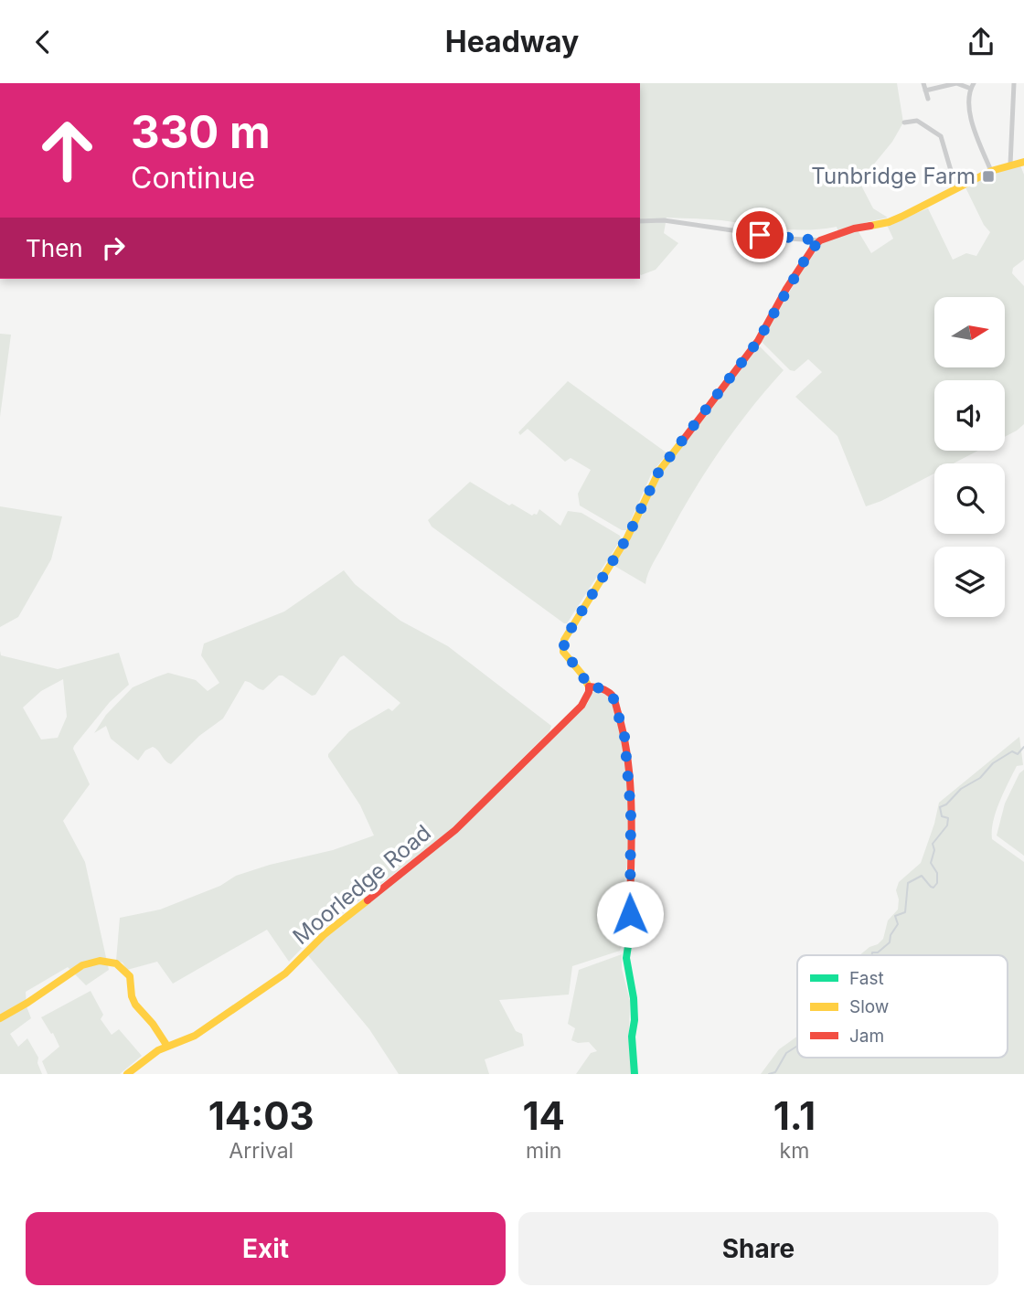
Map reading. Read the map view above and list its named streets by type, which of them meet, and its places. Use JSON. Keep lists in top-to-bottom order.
{
  "streets": {
    "street": ["Moorledge Road"]
  },
  "places": {
    "transit": ["Tunbridge Farm"]
  },
  "legend": ["Fast", "Slow", "Jam"],
  "north": "right",
  "page": {
    "header": "Headway",
    "turn": ["330 m", "Continue"],
    "then": "Then",
    "eta": [
      "14:03",
      "Arrival",
      "14",
      "min",
      "1.1",
      "km"
    ],
    "buttons": ["Exit", "Share"]
  }
}
